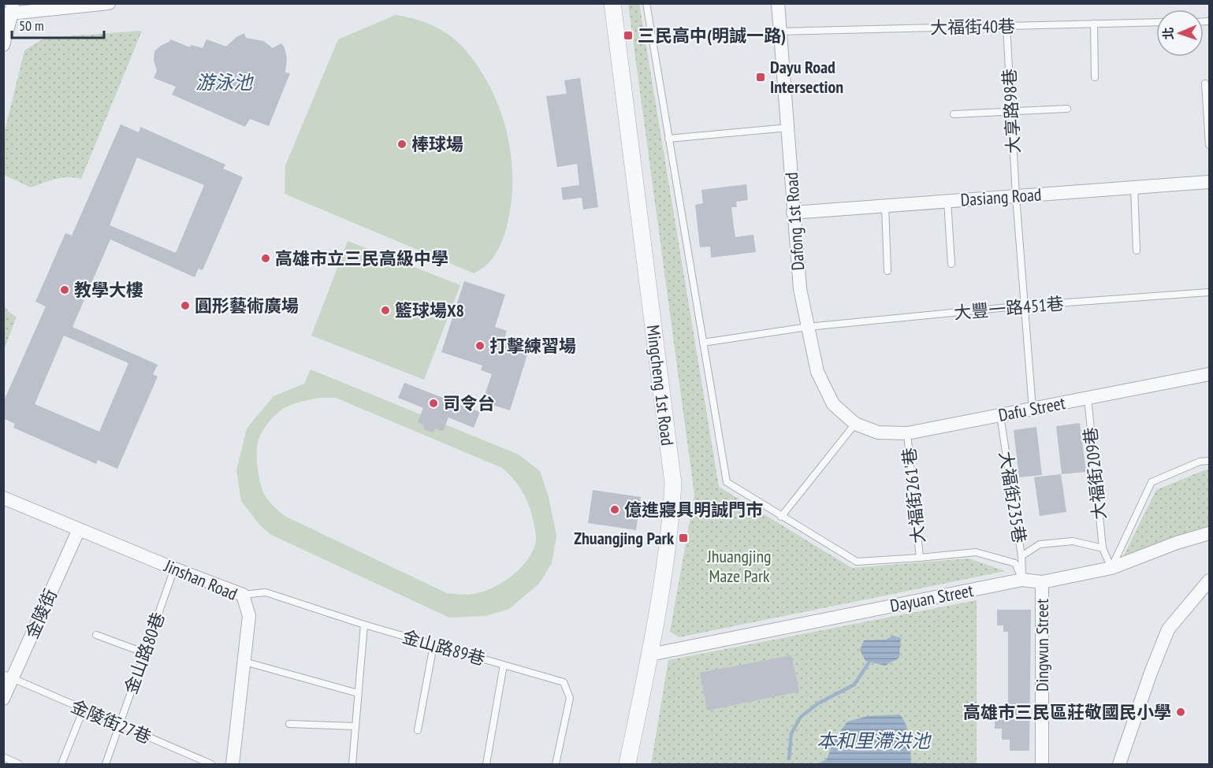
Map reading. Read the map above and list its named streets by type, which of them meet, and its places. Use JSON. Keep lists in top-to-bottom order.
{
  "streets": {
    "street": [
      "Dasiang Road",
      "Dafong 1st Road",
      "Mingcheng 1st Road",
      "Dafu Street",
      "Jinshan Road",
      "Dayuan Street",
      "金陵街",
      "Dingwun Street"
    ],
    "lane": [
      "大福街40巷",
      "大享路98巷",
      "大豐一路451巷",
      "大福街209巷",
      "大福街261'巷",
      "大福街235巷",
      "金山路89巷",
      "金山路80巷",
      "金陵街27巷"
    ]
  },
  "crossings": [
    ["大福街40巷", "大享路98巷"],
    ["大福街40巷", "Dafong 1st Road"],
    ["大享路98巷", "Dasiang Road"],
    ["大享路98巷", "大豐一路451巷"],
    ["大享路98巷", "Dafu Street"],
    ["Dasiang Road", "Dafong 1st Road"],
    ["Dafong 1st Road", "大豐一路451巷"],
    ["Dafong 1st Road", "Dafu Street"],
    ["Mingcheng 1st Road", "Dayuan Street"],
    ["Dafu Street", "大福街209巷"],
    ["Dafu Street", "大福街261'巷"],
    ["Dafu Street", "大福街235巷"],
    ["大福街209巷", "Dayuan Street"],
    ["大福街235巷", "Dayuan Street"],
    ["Jinshan Road", "金陵街"],
    ["Jinshan Road", "金山路89巷"],
    ["Jinshan Road", "金山路80巷"],
    ["Dayuan Street", "Dingwun Street"],
    ["金陵街", "金陵街27巷"],
    ["金山路80巷", "金陵街27巷"]
  ],
  "water": ["游泳池", "本和里滯洪池"],
  "parks": ["Jhuangjing Maze Park"],
  "places": {
    "transit": ["三民高中(明誠一路)", "Dayu Road Intersection", "Zhuangjing Park"],
    "other": [
      "棒球場",
      "高雄市立三民高級中學",
      "教學大樓",
      "圓形藝術廣場",
      "籃球場X8",
      "打擊練習場",
      "司令台",
      "億進寢具明誠門市",
      "高雄市三民區莊敬國民小學"
    ]
  },
  "scale_bar": "50 m",
  "north": "left"
}
